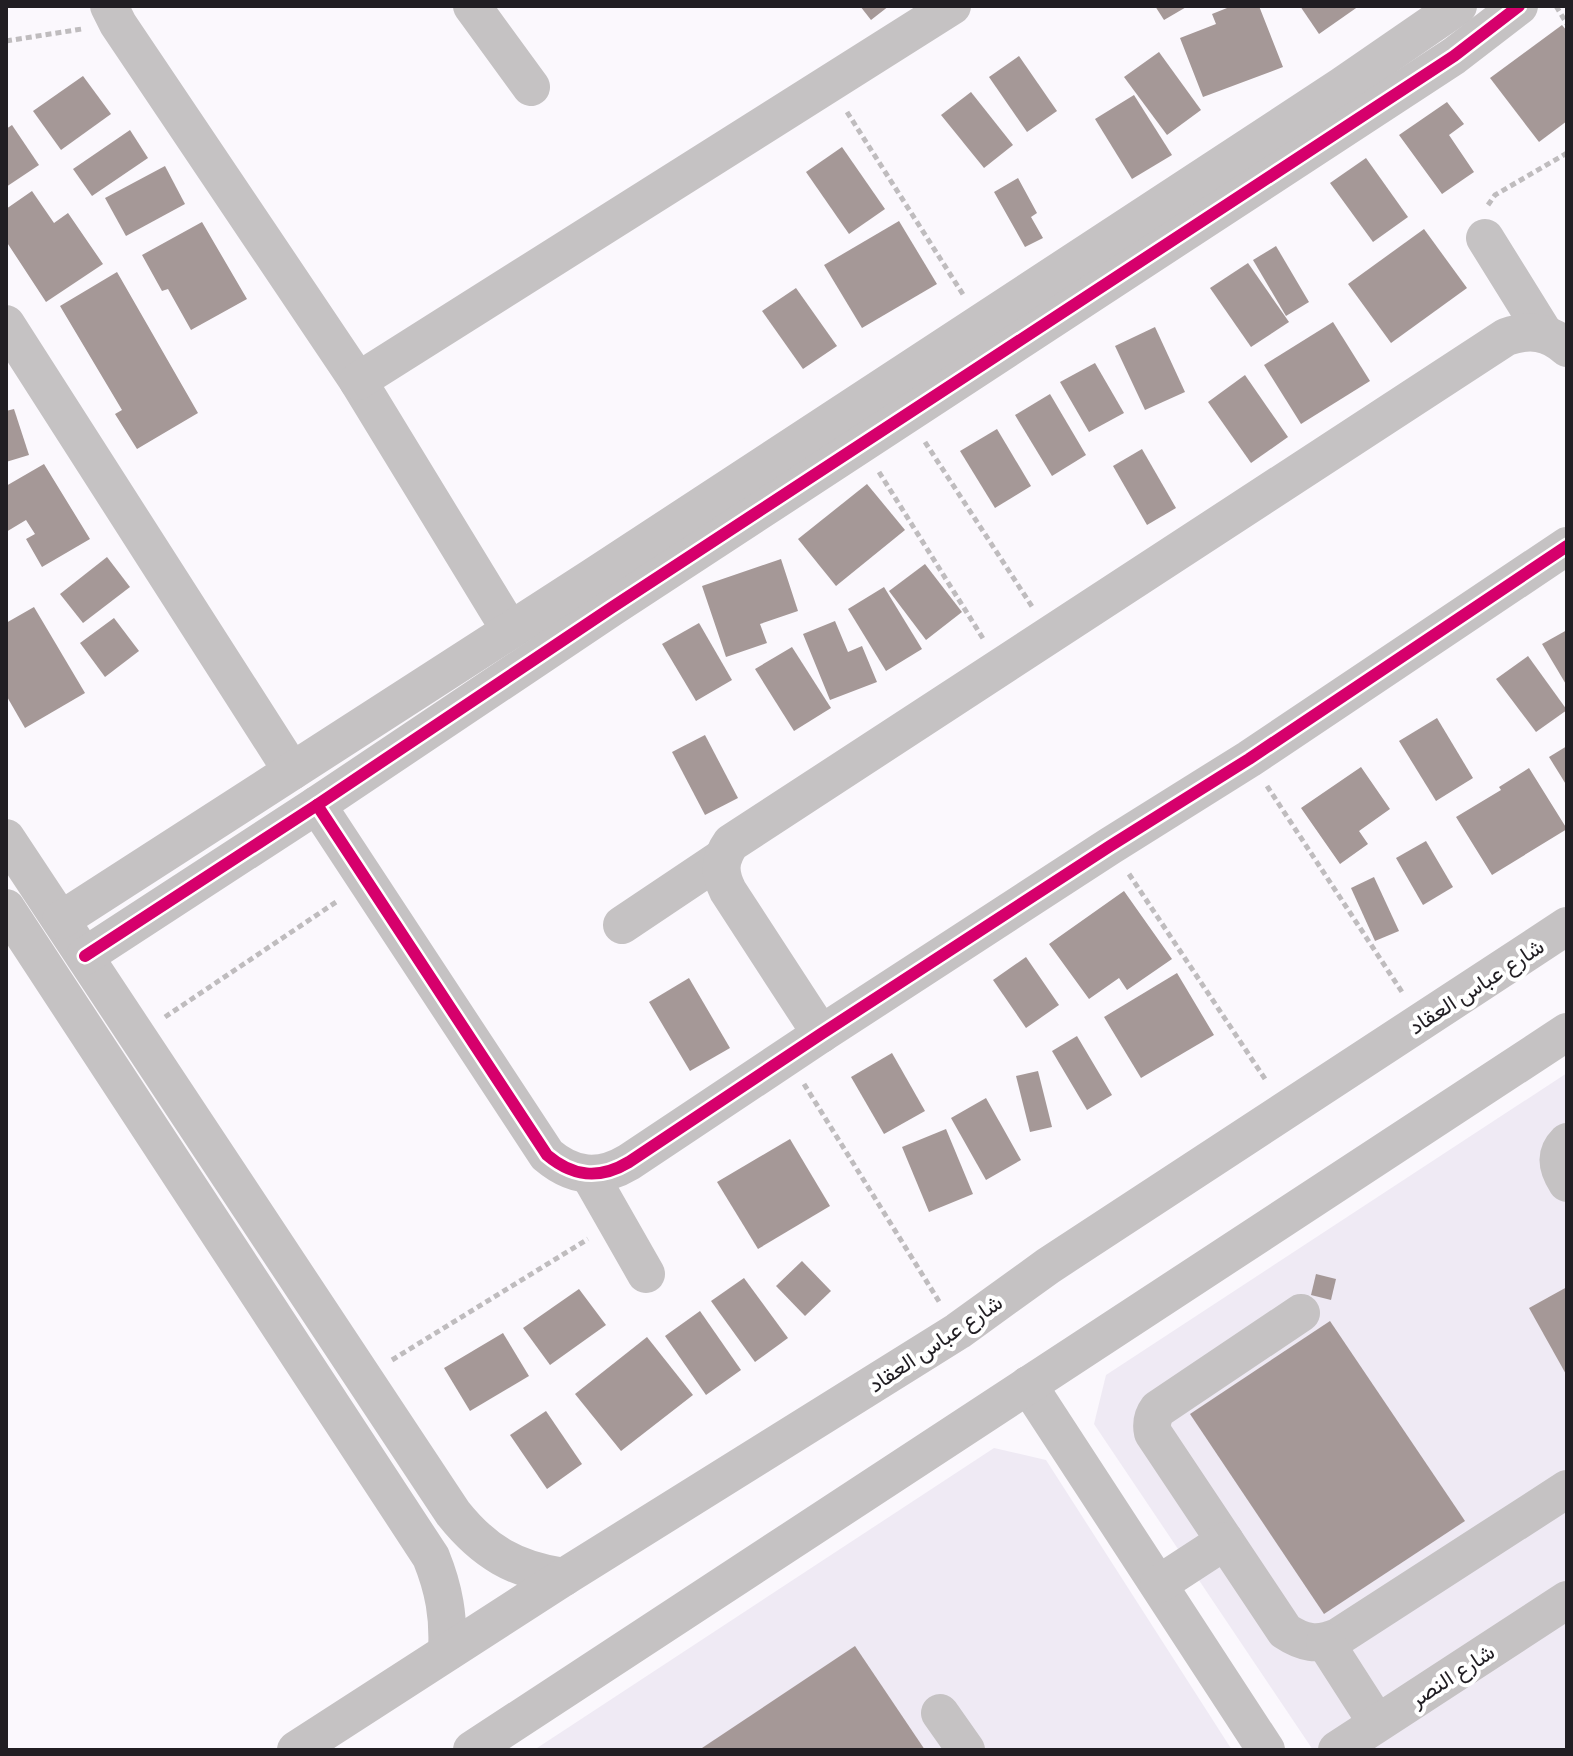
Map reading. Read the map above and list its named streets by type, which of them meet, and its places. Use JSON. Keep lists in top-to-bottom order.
{
  "streets": {
    "street": ["شارع عباس العقاد", "شارع النصر"]
  }
}
